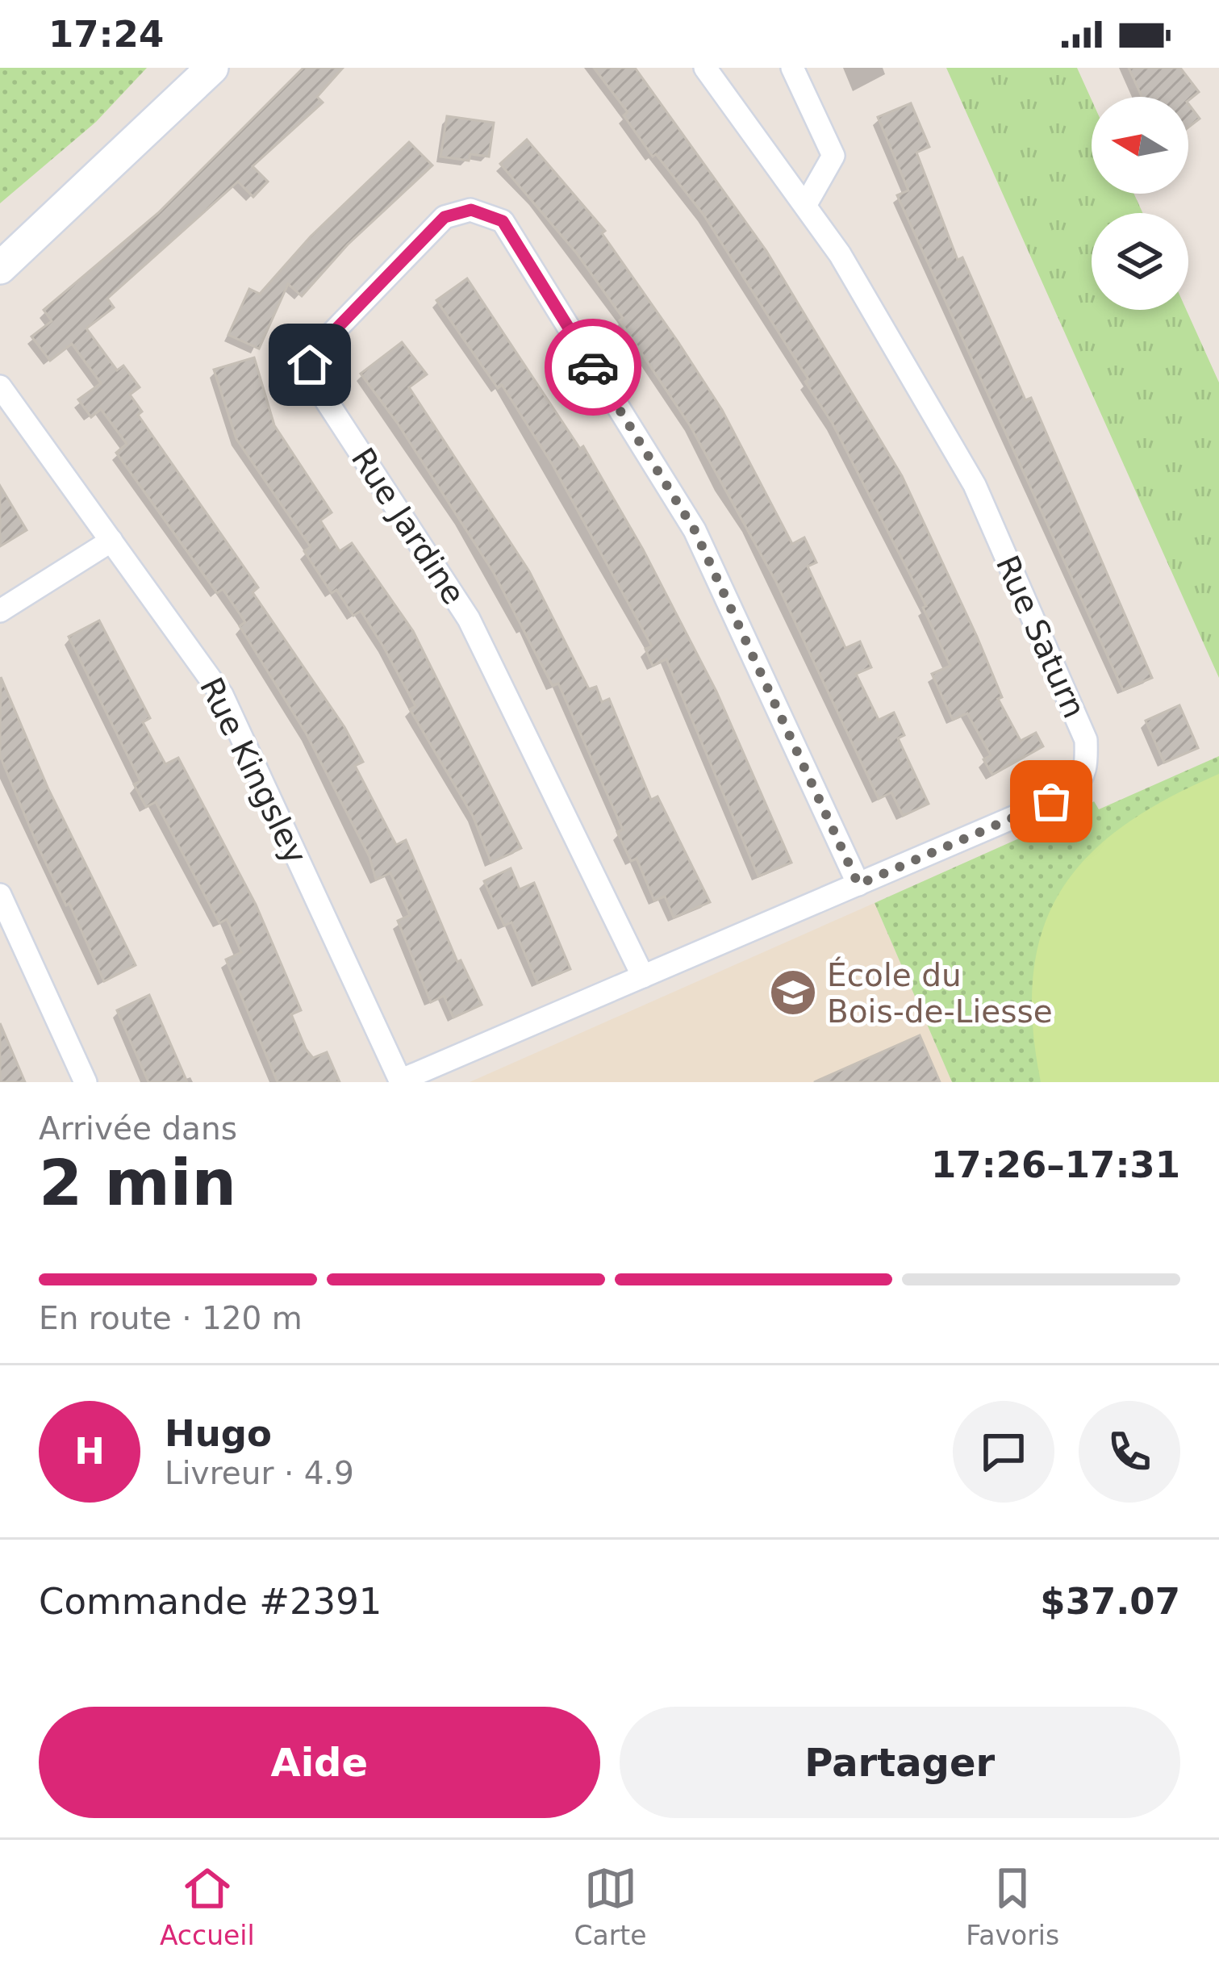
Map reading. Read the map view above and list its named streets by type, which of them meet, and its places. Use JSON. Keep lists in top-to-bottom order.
{
  "streets": {
    "street": ["Rue Jardine", "Rue Saturn", "Rue Kingsley"]
  },
  "crossings": [
    ["Rue Jardine", "Rue Saturn"],
    ["Rue Saturn", "Rue Kingsley"]
  ],
  "places": {
    "school or university": ["École du Bois-de-Liesse"]
  },
  "north": "left",
  "page": {
    "status": "17:24",
    "heading": ["2 min", "Arrivée dans", "17:26–17:31"],
    "panel": [
      "Hugo",
      "Livreur · 4.9",
      "Commande #2391",
      "$37.07"
    ],
    "bar": "En route · 120 m",
    "round": "H",
    "buttons": ["Aide", "Partager"],
    "tabs": ["Accueil", "Carte", "Favoris"]
  }
}
